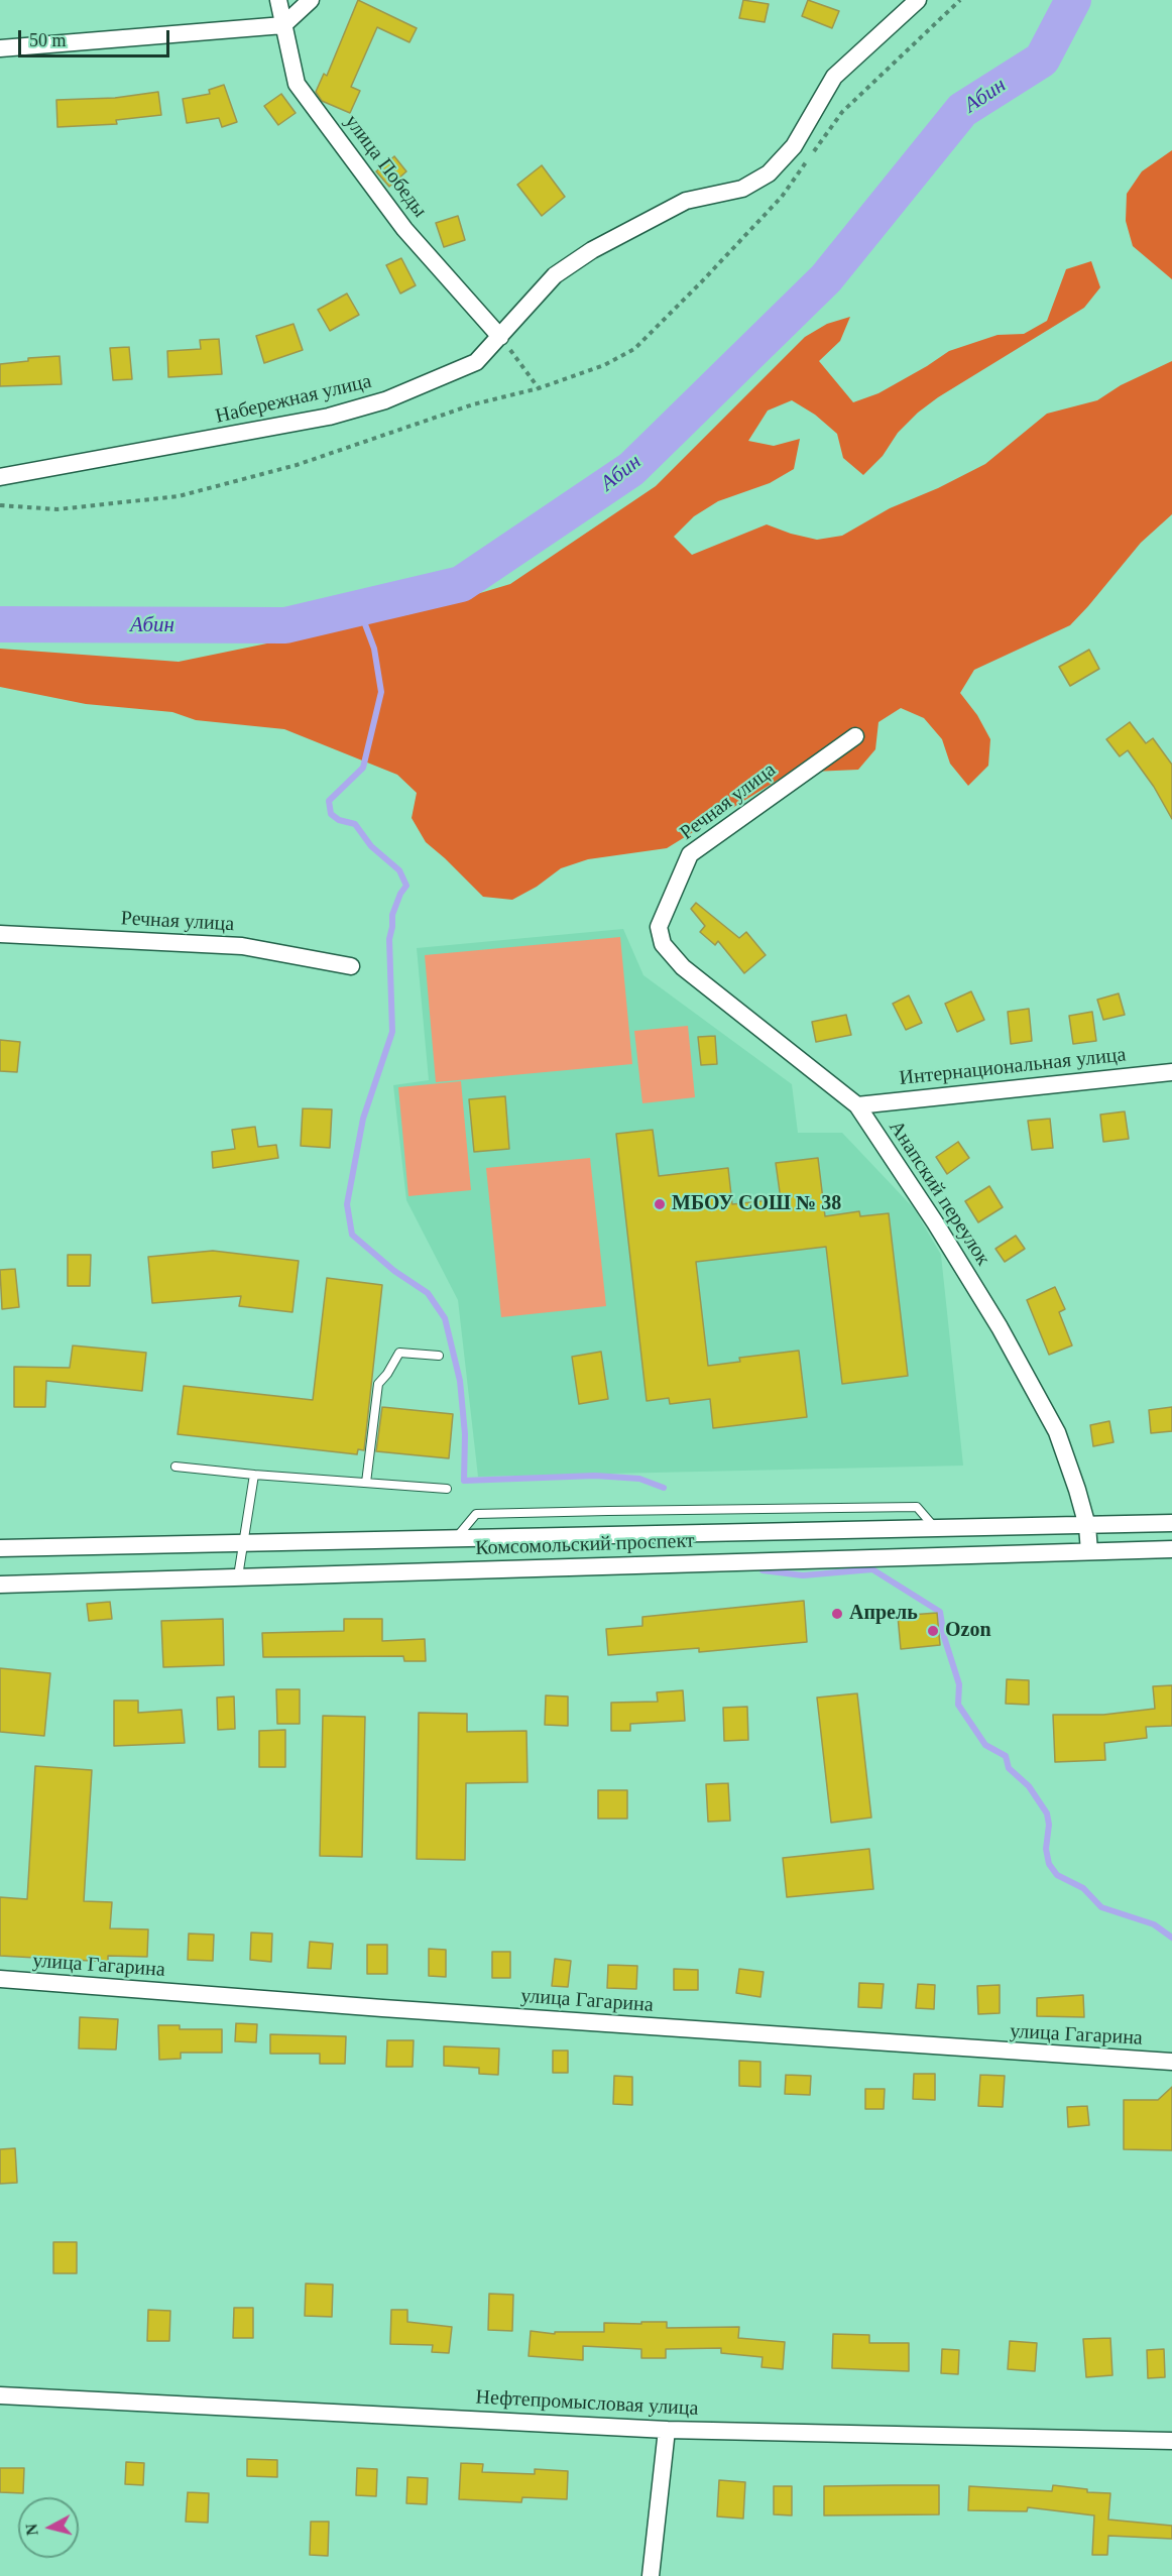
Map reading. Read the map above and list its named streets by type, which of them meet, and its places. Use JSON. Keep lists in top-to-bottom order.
{
  "streets": {
    "street": [
      "улица Победы",
      "Набережная улица",
      "Речная улица",
      "Интернациональная улица",
      "Анапский переулок",
      "Комсомольский проспект",
      "улица Гагарина",
      "Нефтепромысловая улица"
    ]
  },
  "crossings": [
    ["улица Победы", "Набережная улица"],
    ["Речная улица", "Анапский переулок"],
    ["Интернациональная улица", "Анапский переулок"],
    ["Анапский переулок", "Комсомольский проспект"]
  ],
  "water": ["Абин"],
  "places": ["МБОУ СОШ № 38", "Апрель", "Ozon"],
  "scale_bar": "50 m",
  "north": "left"
}
